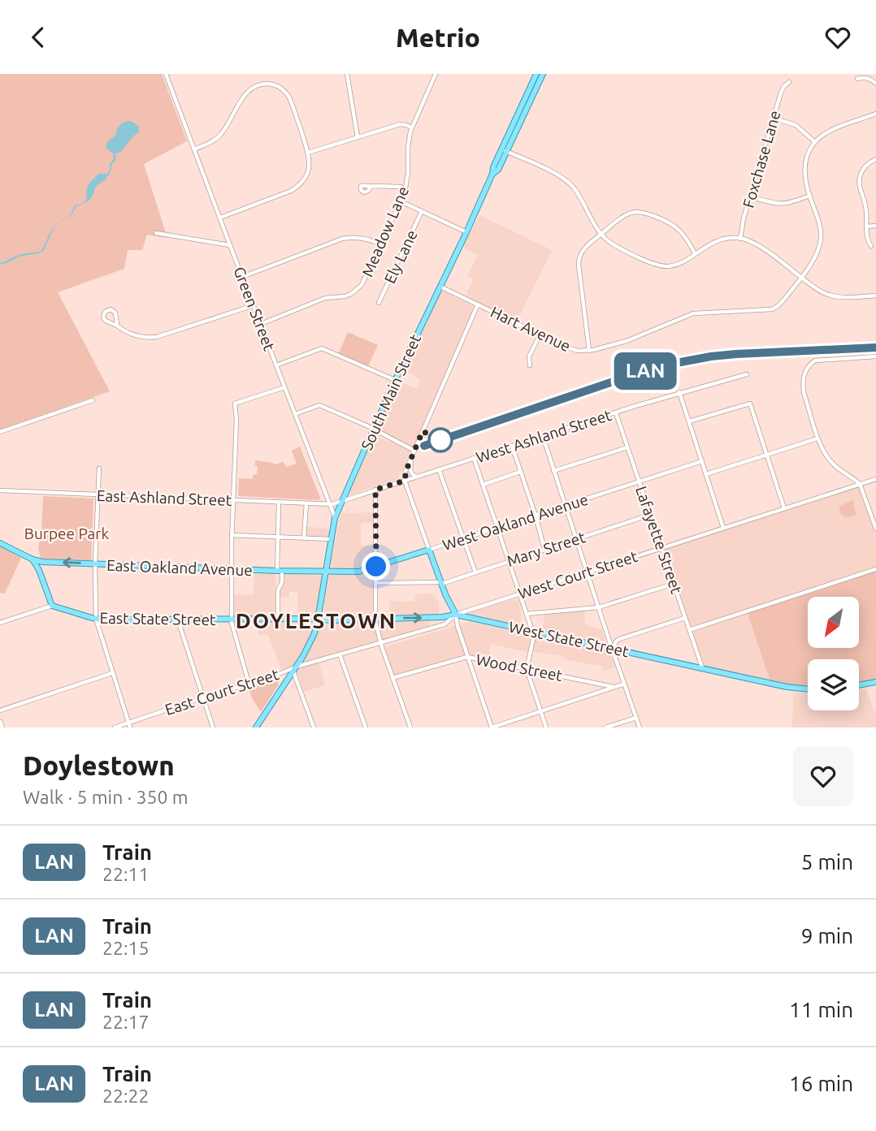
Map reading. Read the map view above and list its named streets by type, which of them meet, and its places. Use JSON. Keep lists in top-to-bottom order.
{
  "streets": {
    "main road": [
      "South Main Street",
      "West Oakland Avenue",
      "East Oakland Avenue",
      "East State Street",
      "West State Street"
    ],
    "street": [
      "Foxchase Lane",
      "Meadow Lane",
      "Ely Lane",
      "Green Street",
      "Hart Avenue",
      "West Ashland Street",
      "East Ashland Street",
      "Lafayette Street",
      "Mary Street",
      "West Court Street",
      "Wood Street",
      "East Court Street"
    ]
  },
  "crossings": [
    ["Meadow Lane", "Green Street"],
    ["Green Street", "South Main Street"],
    ["Green Street", "West Ashland Street"],
    ["Green Street", "East Ashland Street"],
    ["Hart Avenue", "South Main Street"],
    ["South Main Street", "West Ashland Street"],
    ["South Main Street", "West Oakland Avenue"],
    ["South Main Street", "East Oakland Avenue"],
    ["South Main Street", "West Court Street"],
    ["South Main Street", "East State Street"],
    ["South Main Street", "West State Street"],
    ["South Main Street", "East Court Street"],
    ["West Ashland Street", "East Ashland Street"],
    ["West Ashland Street", "Lafayette Street"],
    ["West Oakland Avenue", "Lafayette Street"],
    ["West Oakland Avenue", "East Oakland Avenue"],
    ["Lafayette Street", "Mary Street"],
    ["Lafayette Street", "West Court Street"],
    ["Lafayette Street", "West State Street"],
    ["West Court Street", "West State Street"],
    ["West Court Street", "East Court Street"],
    ["East State Street", "West State Street"]
  ],
  "districts": ["DOYLESTOWN"],
  "parks": ["Burpee Park"],
  "north": "bottom left",
  "page": {
    "header": "Metrio",
    "on_map": "LAN",
    "heading": ["Doylestown", "Walk · 5 min · 350 m"],
    "list": [
      {
        "mark": "LAN",
        "name": "Train",
        "note": "22:11",
        "value": "5 min"
      },
      {
        "mark": "LAN",
        "name": "Train",
        "note": "22:15",
        "value": "9 min"
      },
      {
        "mark": "LAN",
        "name": "Train",
        "note": "22:17",
        "value": "11 min"
      },
      {
        "mark": "LAN",
        "name": "Train",
        "note": "22:22",
        "value": "16 min"
      }
    ]
  }
}
